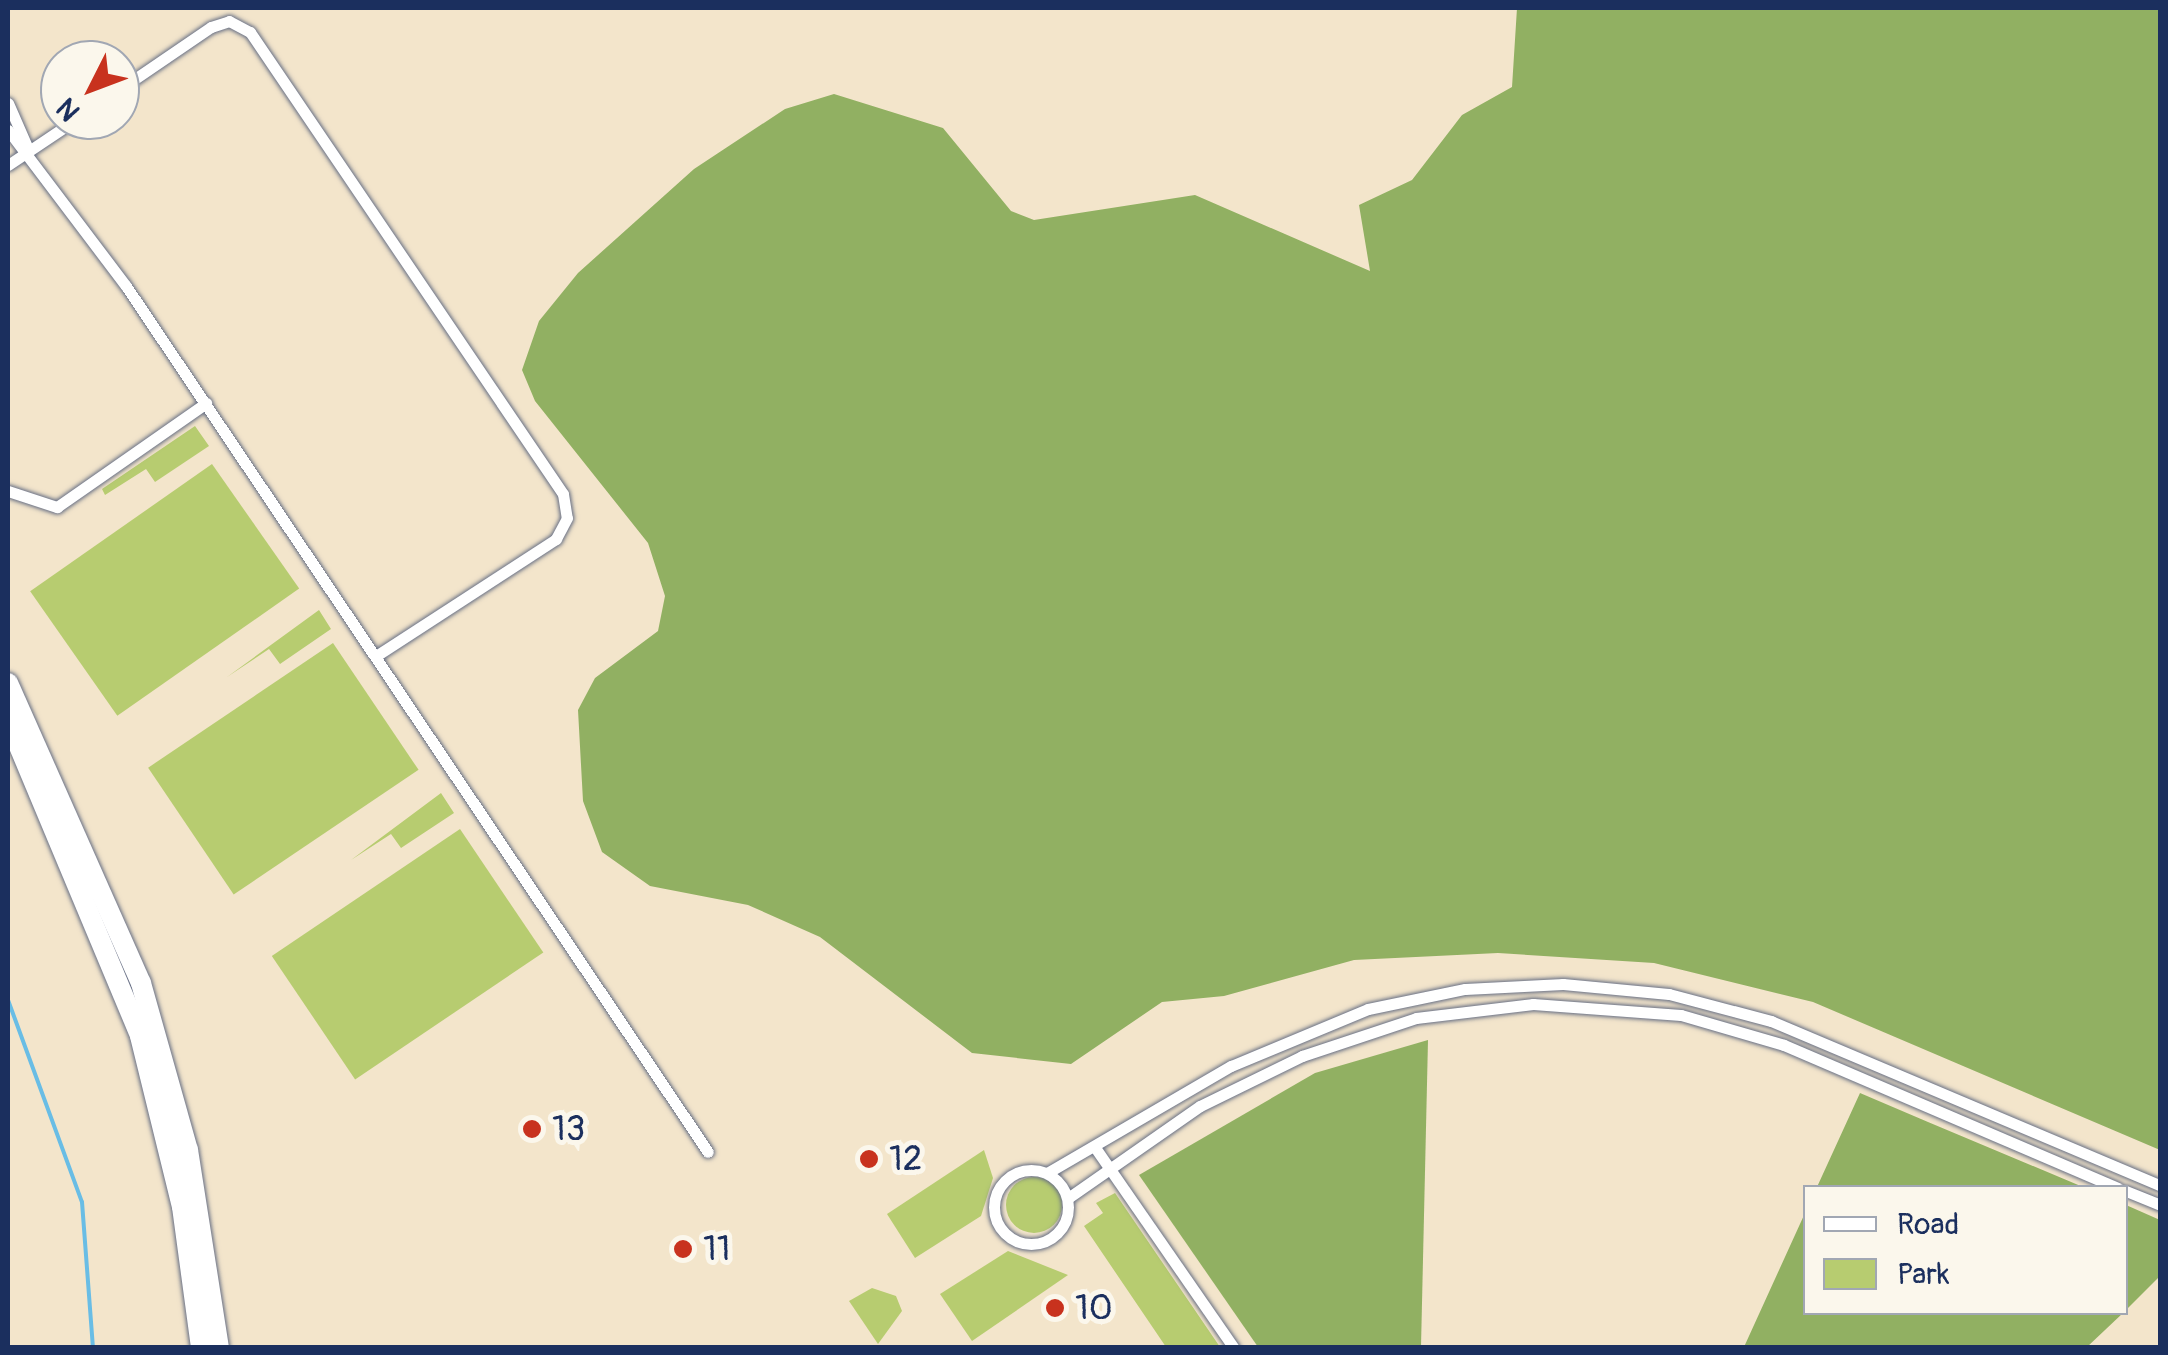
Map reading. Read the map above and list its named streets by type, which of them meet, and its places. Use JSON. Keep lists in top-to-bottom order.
{
  "places": [
    "13",
    "12",
    "11",
    "10"
  ],
  "legend": ["Road", "Park"],
  "north": "bottom left"
}
